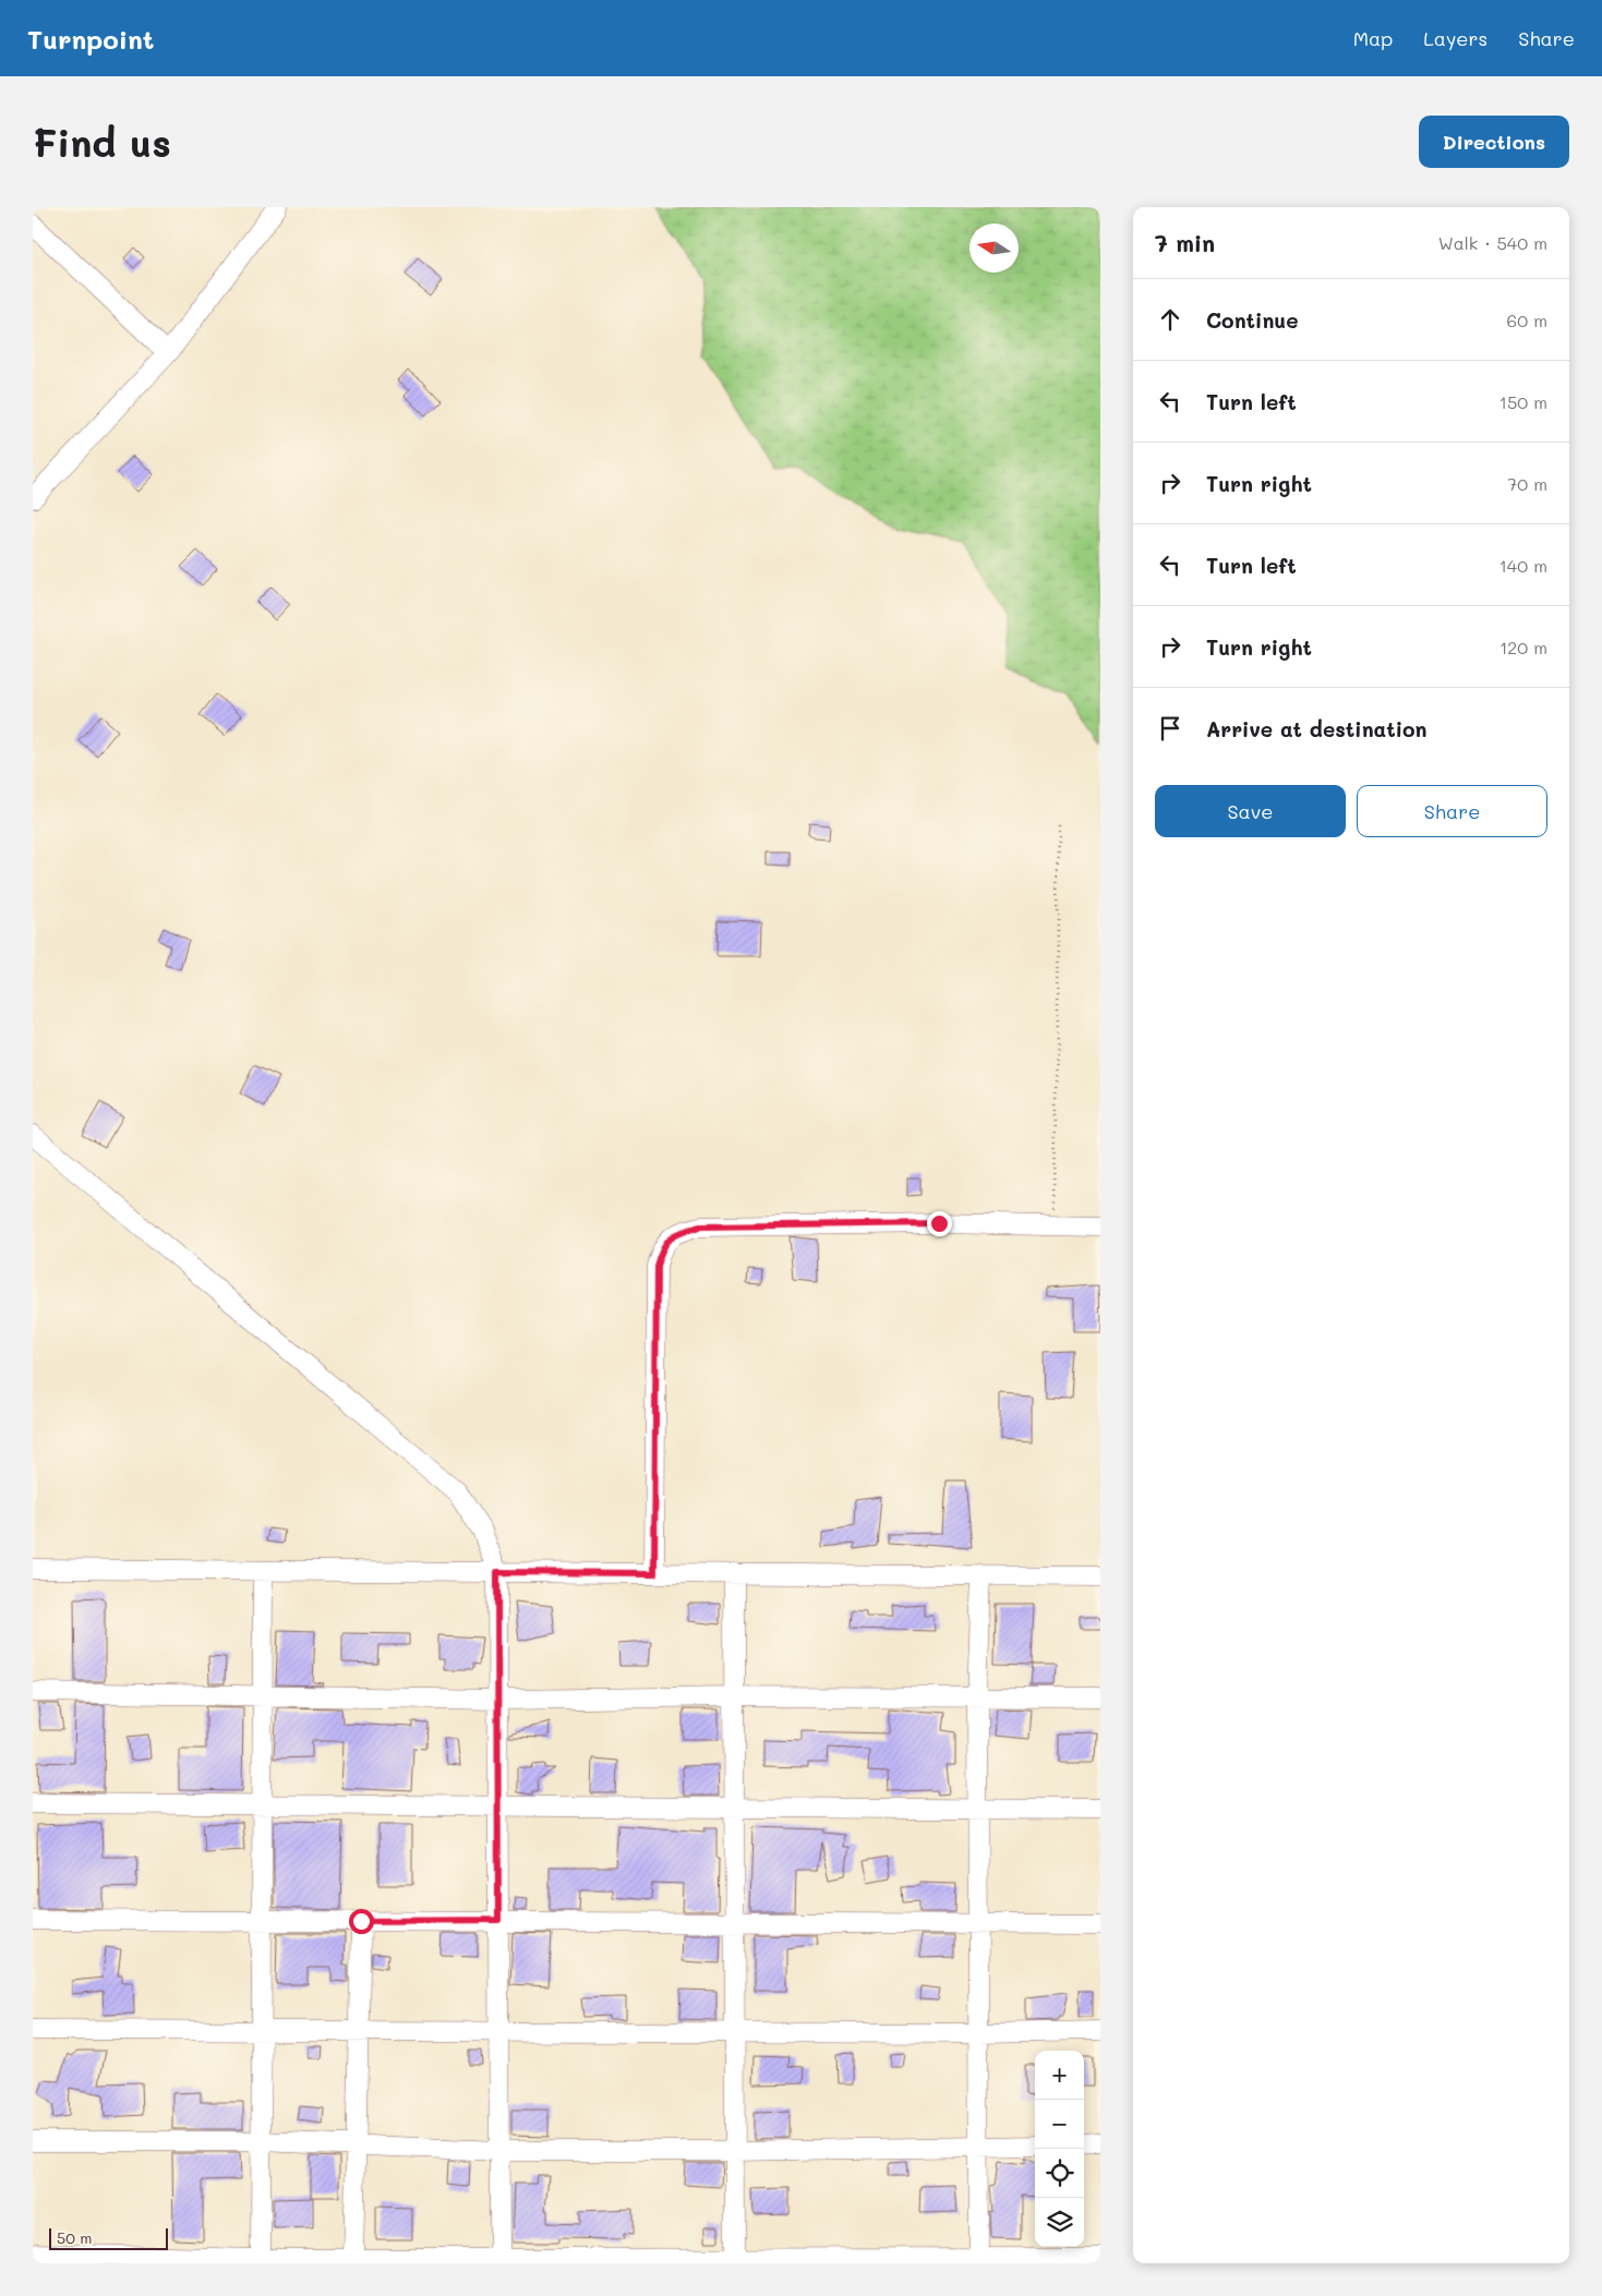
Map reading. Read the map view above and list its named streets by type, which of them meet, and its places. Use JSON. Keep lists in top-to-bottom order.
{
  "scale_bar": "50 m",
  "north": "left",
  "page": {
    "header": "Turnpoint",
    "nav": ["Map", "Layers", "Share"],
    "buttons": [
      "Directions",
      ["Save", "Share"]
    ],
    "title": "Find us",
    "heading": ["7 min", "Walk · 540 m"],
    "list": [
      ["Continue", "60 m"],
      ["Turn left", "150 m"],
      ["Turn right", "70 m"],
      ["Turn left", "140 m"],
      ["Turn right", "120 m"],
      "Arrive at destination"
    ],
    "map_buttons": ["+", "−"],
    "scale": "50 m"
  }
}
